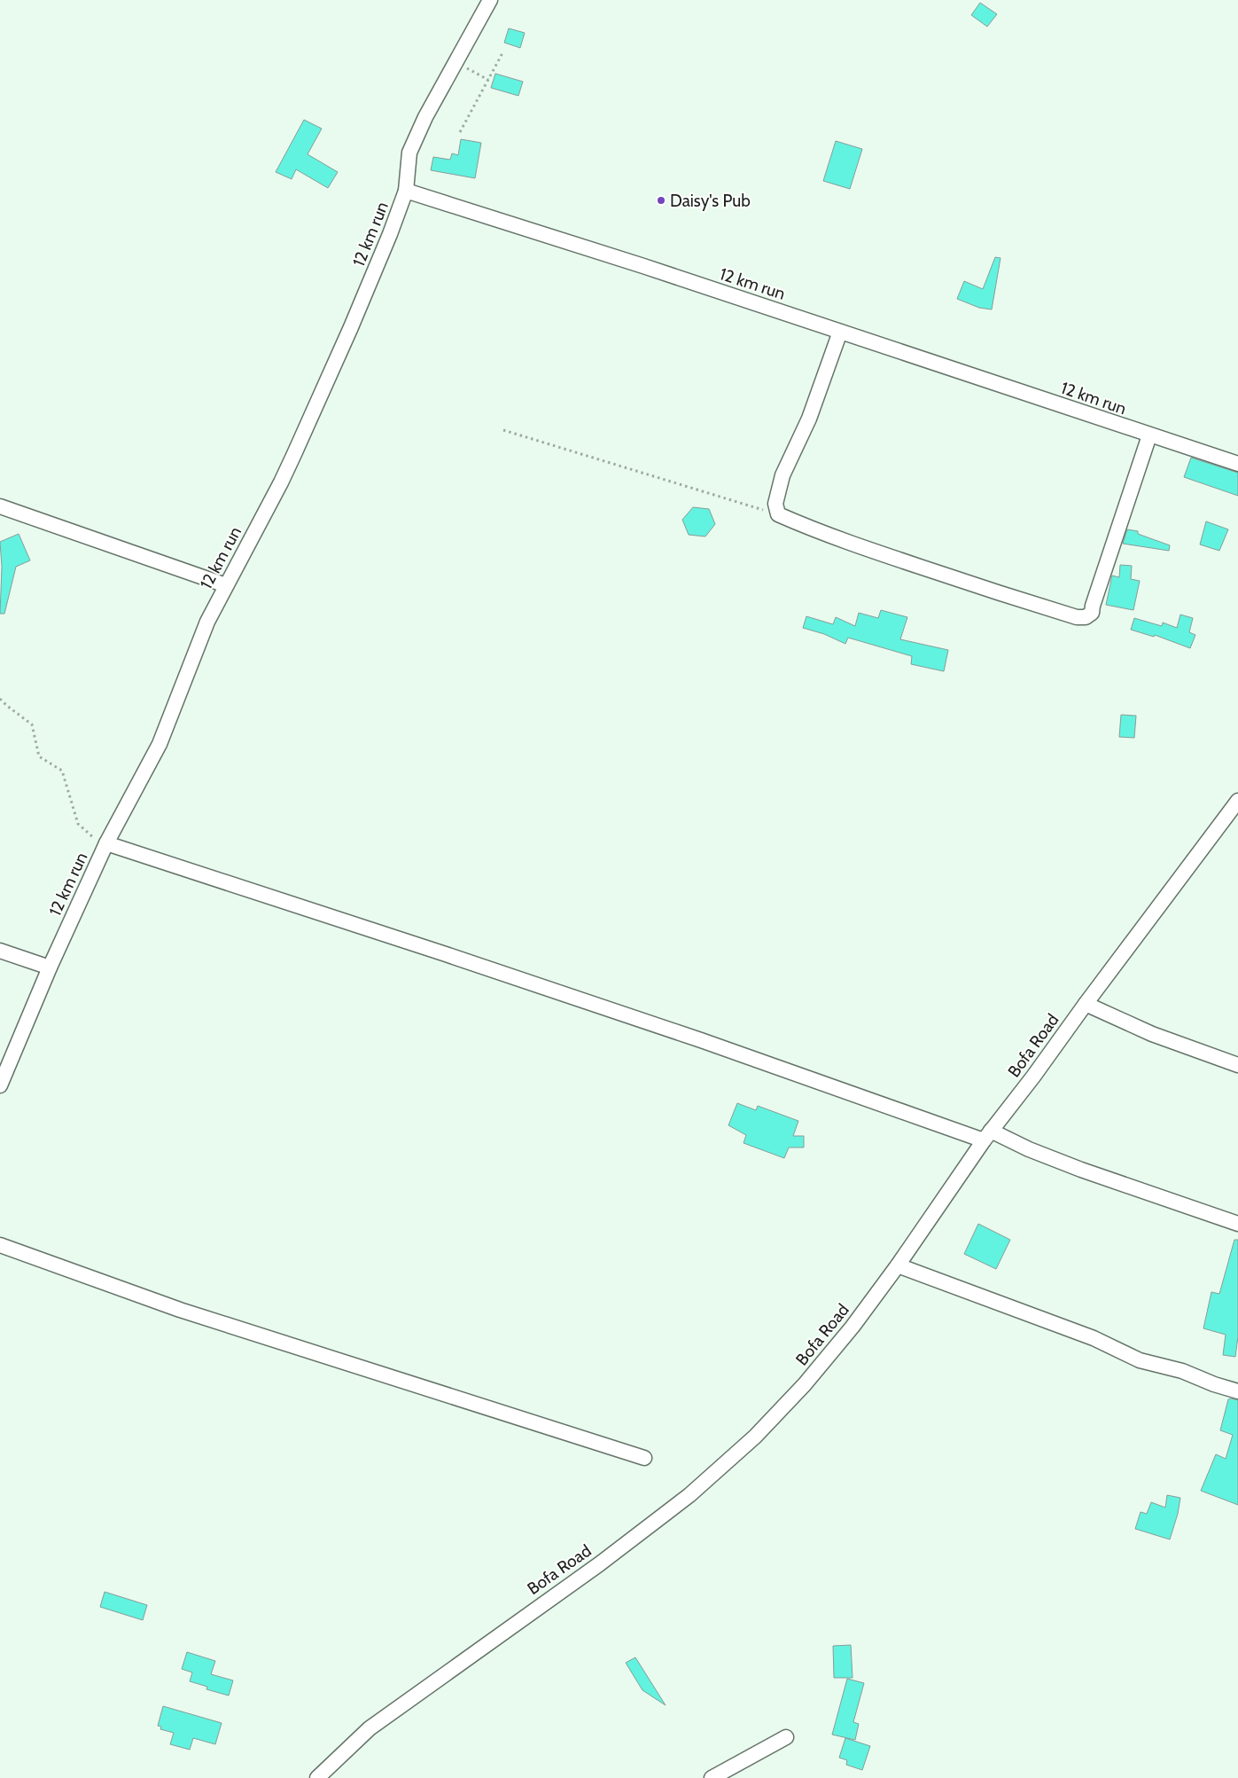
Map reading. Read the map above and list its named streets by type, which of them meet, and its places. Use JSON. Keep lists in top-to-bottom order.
{
  "streets": {
    "street": ["12 km run", "Bofa Road"]
  },
  "places": ["Daisy's Pub"]
}
